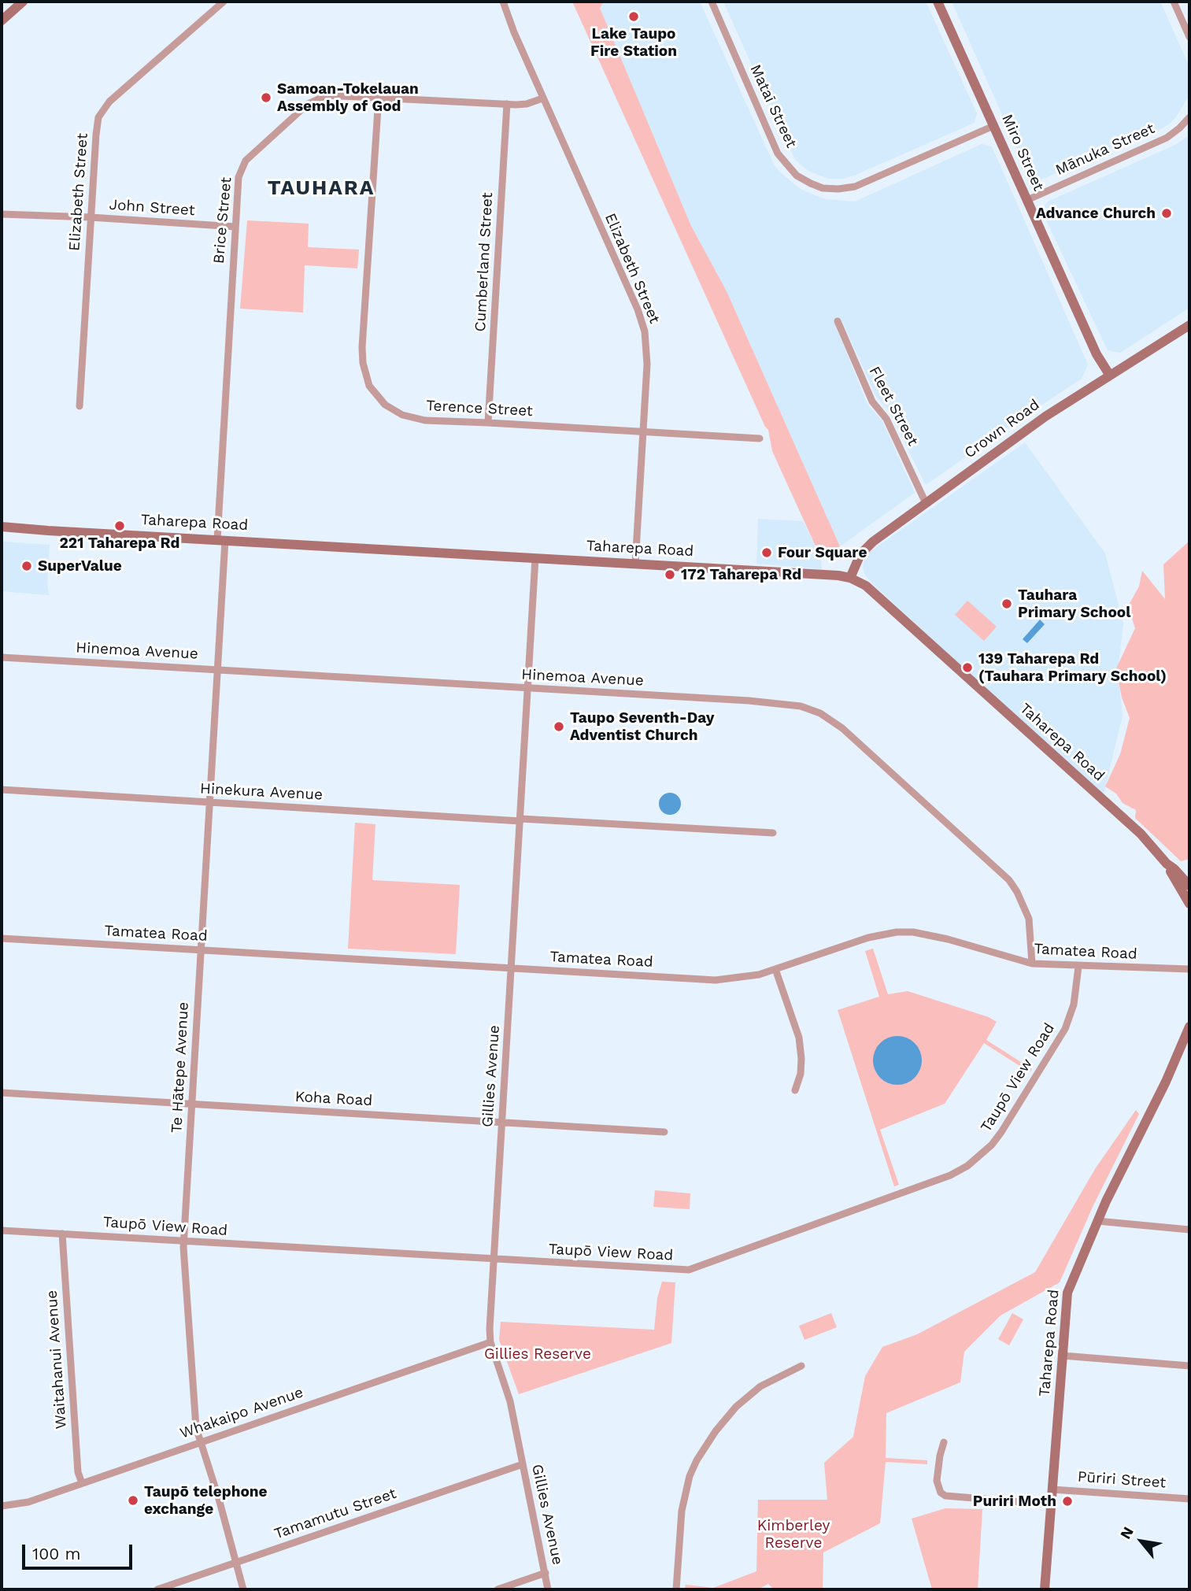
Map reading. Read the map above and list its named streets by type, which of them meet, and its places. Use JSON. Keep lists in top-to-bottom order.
{
  "streets": {
    "street": [
      "Mataī Street",
      "Mānuka Street",
      "Miro Street",
      "Elizabeth Street",
      "John Street",
      "Brice Street",
      "Cumberland Street",
      "Fleet Street",
      "Terence Street",
      "Crown Road",
      "Taharepa Road",
      "Hinemoa Avenue",
      "Hinekura Avenue",
      "Tamatea Road",
      "Te Hātepe Avenue",
      "Gillies Avenue",
      "Taupō View Road",
      "Koha Road",
      "Waitahanui Avenue",
      "Whakaipo Avenue",
      "Pūriri Street",
      "Tamamutu Street"
    ]
  },
  "crossings": [
    ["Mataī Street", "Miro Street"],
    ["Mānuka Street", "Miro Street"],
    ["Miro Street", "Crown Road"],
    ["Elizabeth Street", "John Street"],
    ["Elizabeth Street", "Brice Street"],
    ["Elizabeth Street", "Terence Street"],
    ["Elizabeth Street", "Taharepa Road"],
    ["John Street", "Brice Street"],
    ["Brice Street", "Cumberland Street"],
    ["Brice Street", "Terence Street"],
    ["Brice Street", "Taharepa Road"],
    ["Brice Street", "Te Hātepe Avenue"],
    ["Cumberland Street", "Terence Street"],
    ["Fleet Street", "Crown Road"],
    ["Crown Road", "Taharepa Road"],
    ["Taharepa Road", "Te Hātepe Avenue"],
    ["Taharepa Road", "Gillies Avenue"],
    ["Taharepa Road", "Pūriri Street"],
    ["Hinemoa Avenue", "Tamatea Road"],
    ["Hinemoa Avenue", "Te Hātepe Avenue"],
    ["Hinemoa Avenue", "Gillies Avenue"],
    ["Hinekura Avenue", "Te Hātepe Avenue"],
    ["Hinekura Avenue", "Gillies Avenue"],
    ["Tamatea Road", "Te Hātepe Avenue"],
    ["Tamatea Road", "Gillies Avenue"],
    ["Tamatea Road", "Taupō View Road"],
    ["Te Hātepe Avenue", "Taupō View Road"],
    ["Te Hātepe Avenue", "Koha Road"],
    ["Te Hātepe Avenue", "Whakaipo Avenue"],
    ["Te Hātepe Avenue", "Tamamutu Street"],
    ["Gillies Avenue", "Taupō View Road"],
    ["Gillies Avenue", "Koha Road"],
    ["Gillies Avenue", "Whakaipo Avenue"],
    ["Gillies Avenue", "Tamamutu Street"],
    ["Taupō View Road", "Waitahanui Avenue"],
    ["Waitahanui Avenue", "Whakaipo Avenue"]
  ],
  "districts": ["TAUHARA"],
  "parks": ["Gillies Reserve", "Kimberley Reserve"],
  "places": [
    "Lake Taupo Fire Station",
    "Samoan-Tokelauan Assembly of God",
    "Advance Church",
    "221 Taharepa Rd",
    "Four Square",
    "SuperValue",
    "172 Taharepa Rd",
    "Tauhara Primary School",
    "139 Taharepa Rd (Tauhara Primary School)",
    "Taupo Seventh-Day Adventist Church",
    "Taupō telephone exchange",
    "Puriri Moth"
  ],
  "scale_bar": "100 m",
  "north": "top left"
}
